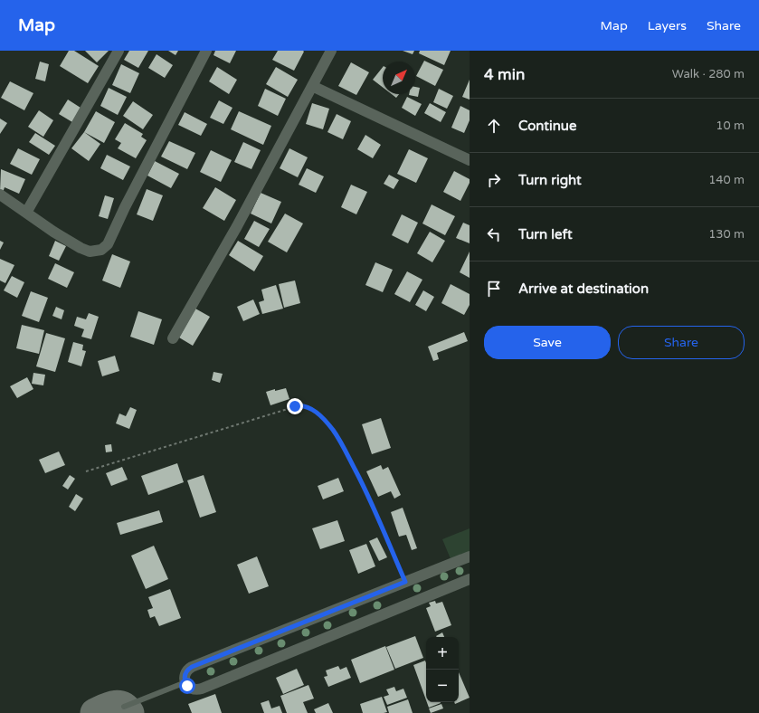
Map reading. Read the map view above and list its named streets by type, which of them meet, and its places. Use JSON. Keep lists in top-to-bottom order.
{
  "north": "top right",
  "page": {
    "header": "Map",
    "nav": ["Map", "Layers", "Share"],
    "heading": ["4 min", "Walk · 280 m"],
    "list": [
      ["Continue", "10 m"],
      ["Turn right", "140 m"],
      ["Turn left", "130 m"],
      "Arrive at destination"
    ],
    "buttons": ["Save", "Share"],
    "map_buttons": ["+", "−"]
  }
}
